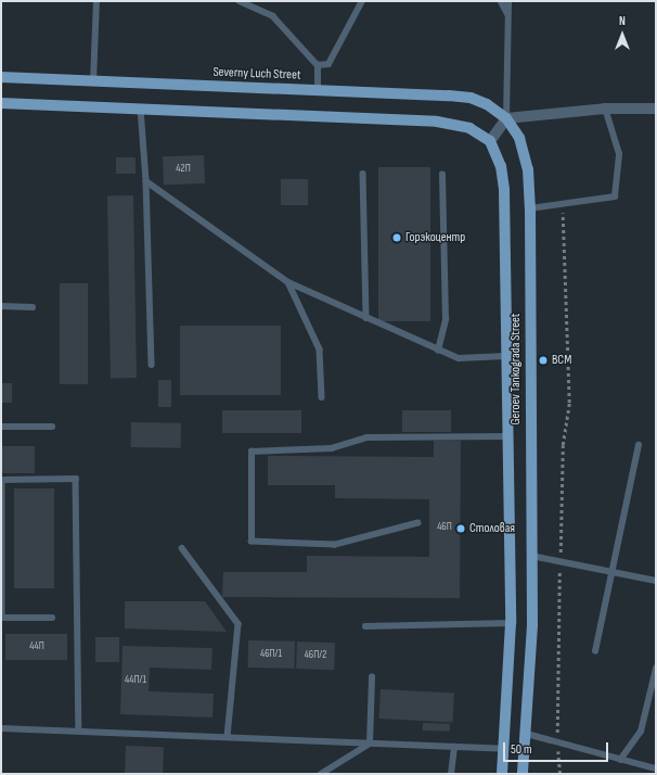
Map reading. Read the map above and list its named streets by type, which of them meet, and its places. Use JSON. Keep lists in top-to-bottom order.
{
  "streets": {
    "main road": ["Severny Luch Street", "Geroev Tankograda Street"]
  },
  "crossings": [
    ["Severny Luch Street", "Geroev Tankograda Street"]
  ],
  "places": ["Горэкоцентр", "ВСМ", "Столовая"],
  "house_numbers": [
    "42П",
    "46П",
    "44П",
    "46П/1",
    "46П/2",
    "44П/1"
  ],
  "scale_bar": "50 m",
  "north": "top"
}
